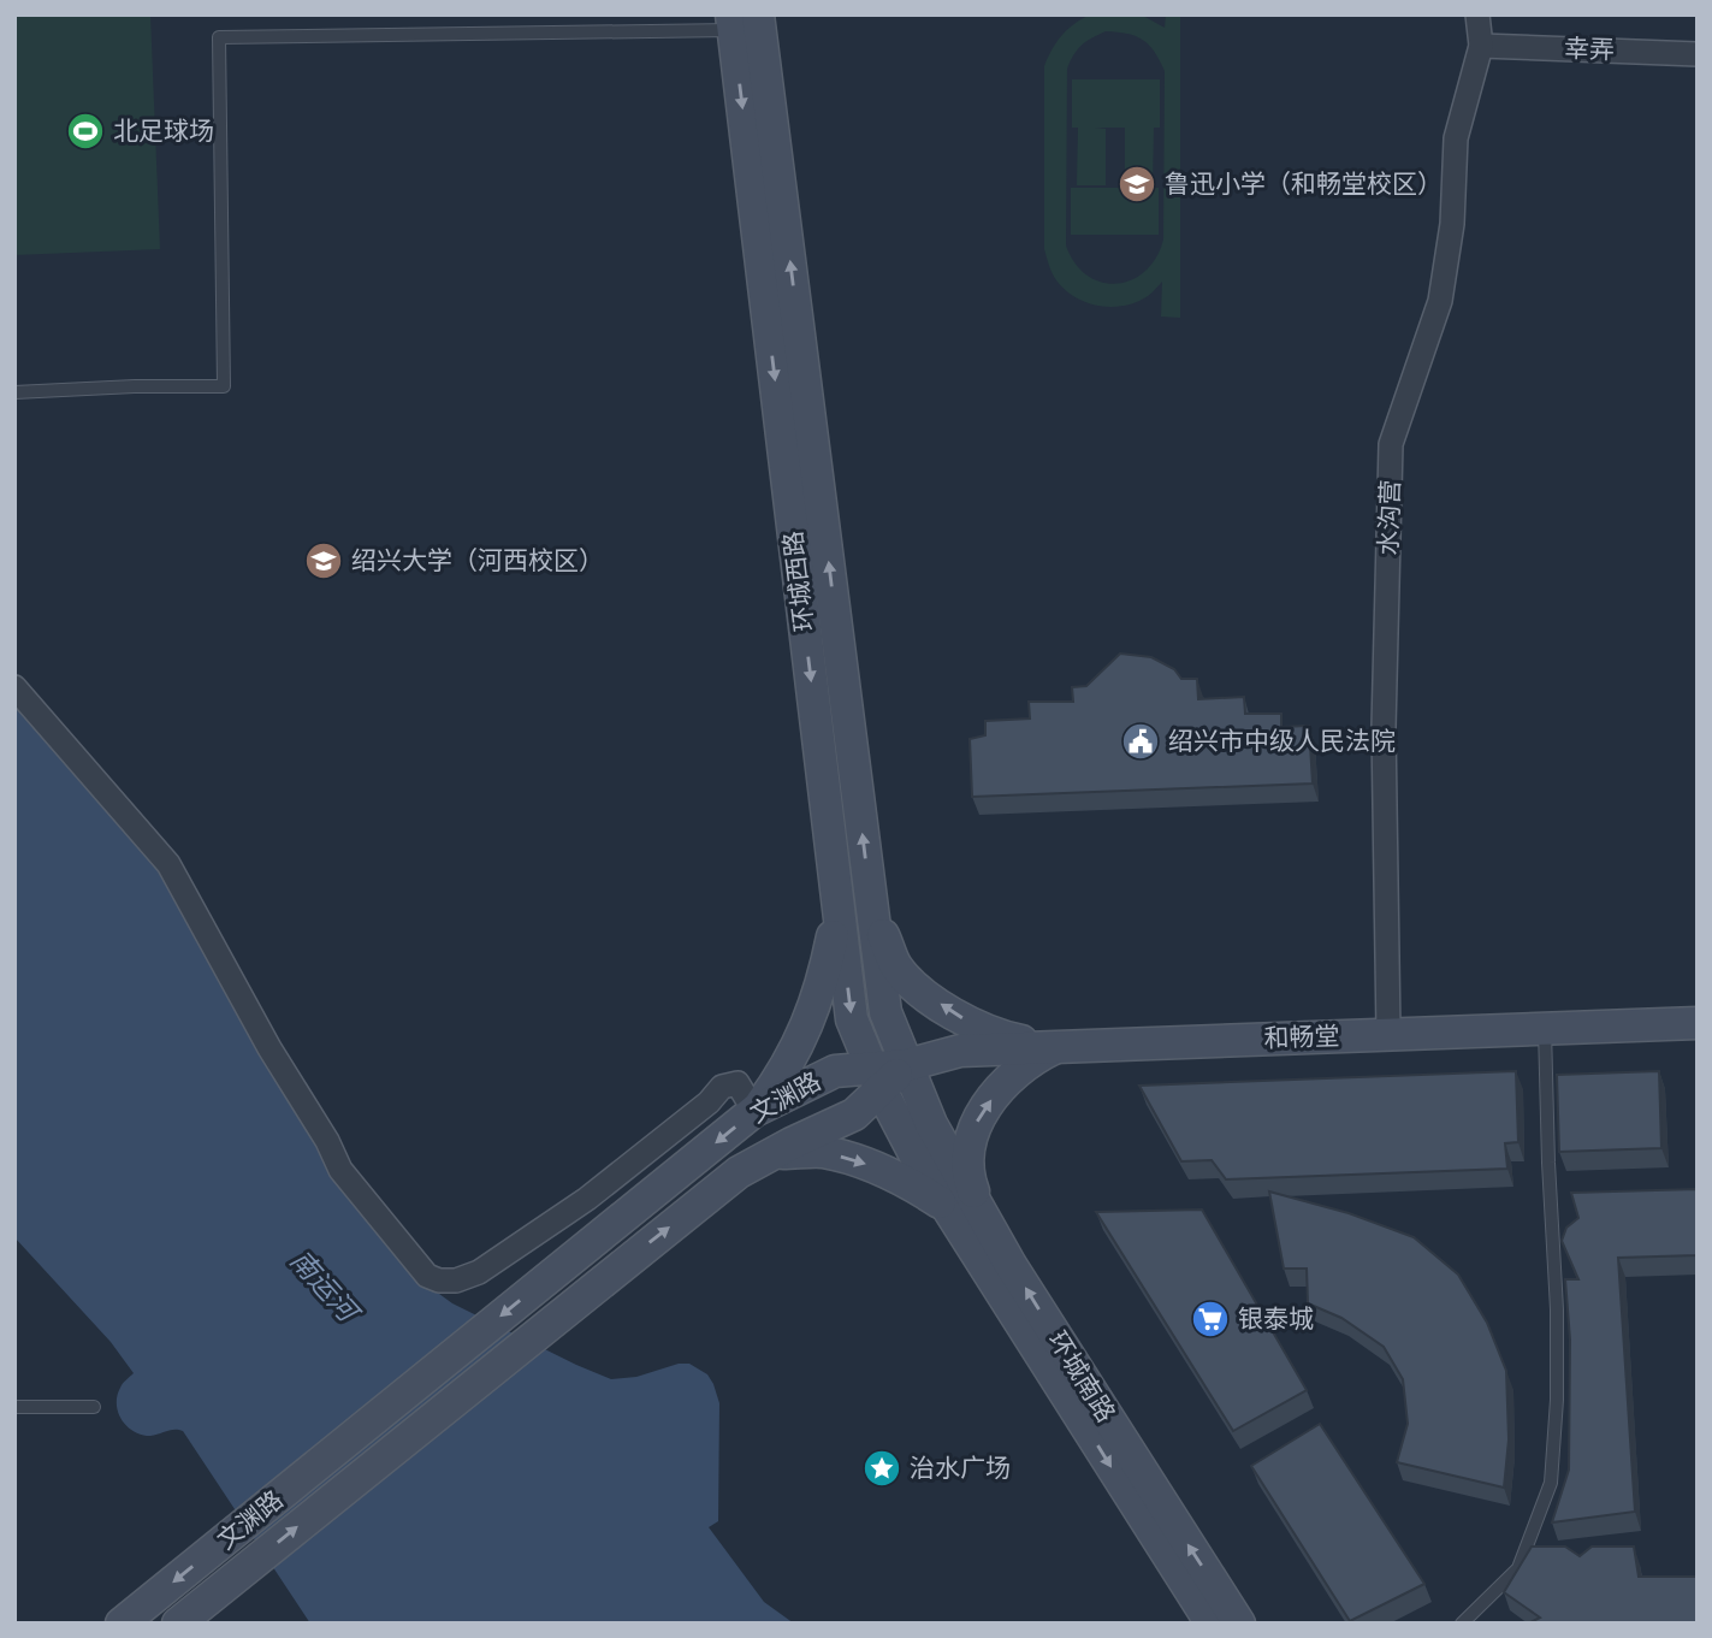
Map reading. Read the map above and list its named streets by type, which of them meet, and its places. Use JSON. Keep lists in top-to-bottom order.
{
  "streets": {
    "main road": [
      "环城西路",
      "和畅堂",
      "文渊路",
      "环城南路"
    ],
    "street": ["幸弄", "水沟营"]
  },
  "crossings": [
    ["幸弄", "水沟营"],
    ["水沟营", "和畅堂"],
    ["环城西路", "和畅堂"],
    ["环城西路", "文渊路"],
    ["环城西路", "环城南路"],
    ["和畅堂", "文渊路"]
  ],
  "water": ["南运河"],
  "places": {
    "sports": ["北足球场"],
    "school or university": ["鲁迅小学（和畅堂校区）", "绍兴大学（河西校区）"],
    "public building": ["绍兴市中级人民法院"],
    "supermarket": ["银泰城"],
    "place": ["治水广场"]
  }
}
